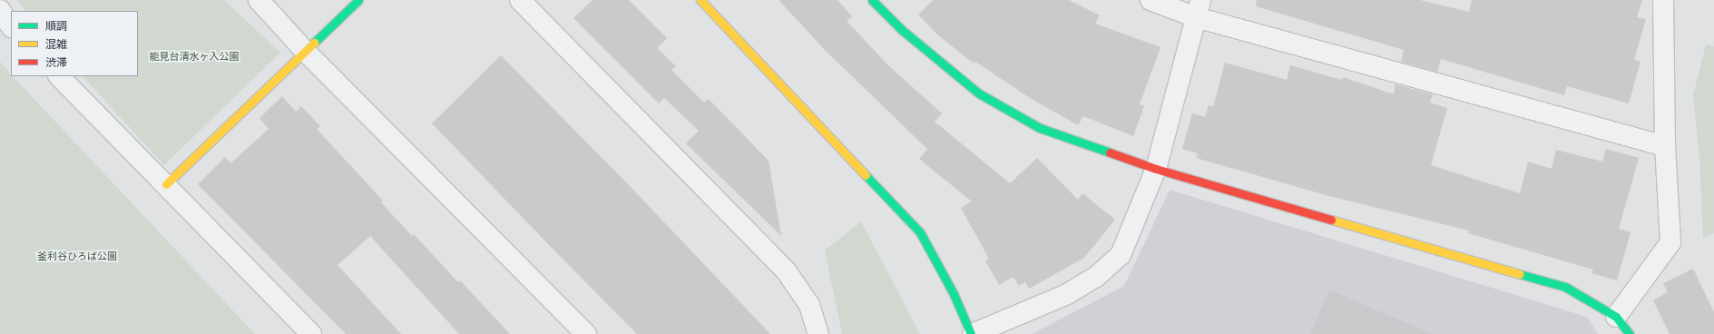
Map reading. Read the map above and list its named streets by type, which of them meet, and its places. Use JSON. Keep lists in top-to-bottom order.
{
  "parks": ["能見台清水ヶ入公園", "釜利谷ひろば公園"],
  "legend": ["順調", "混雑", "渋滞"]
}
